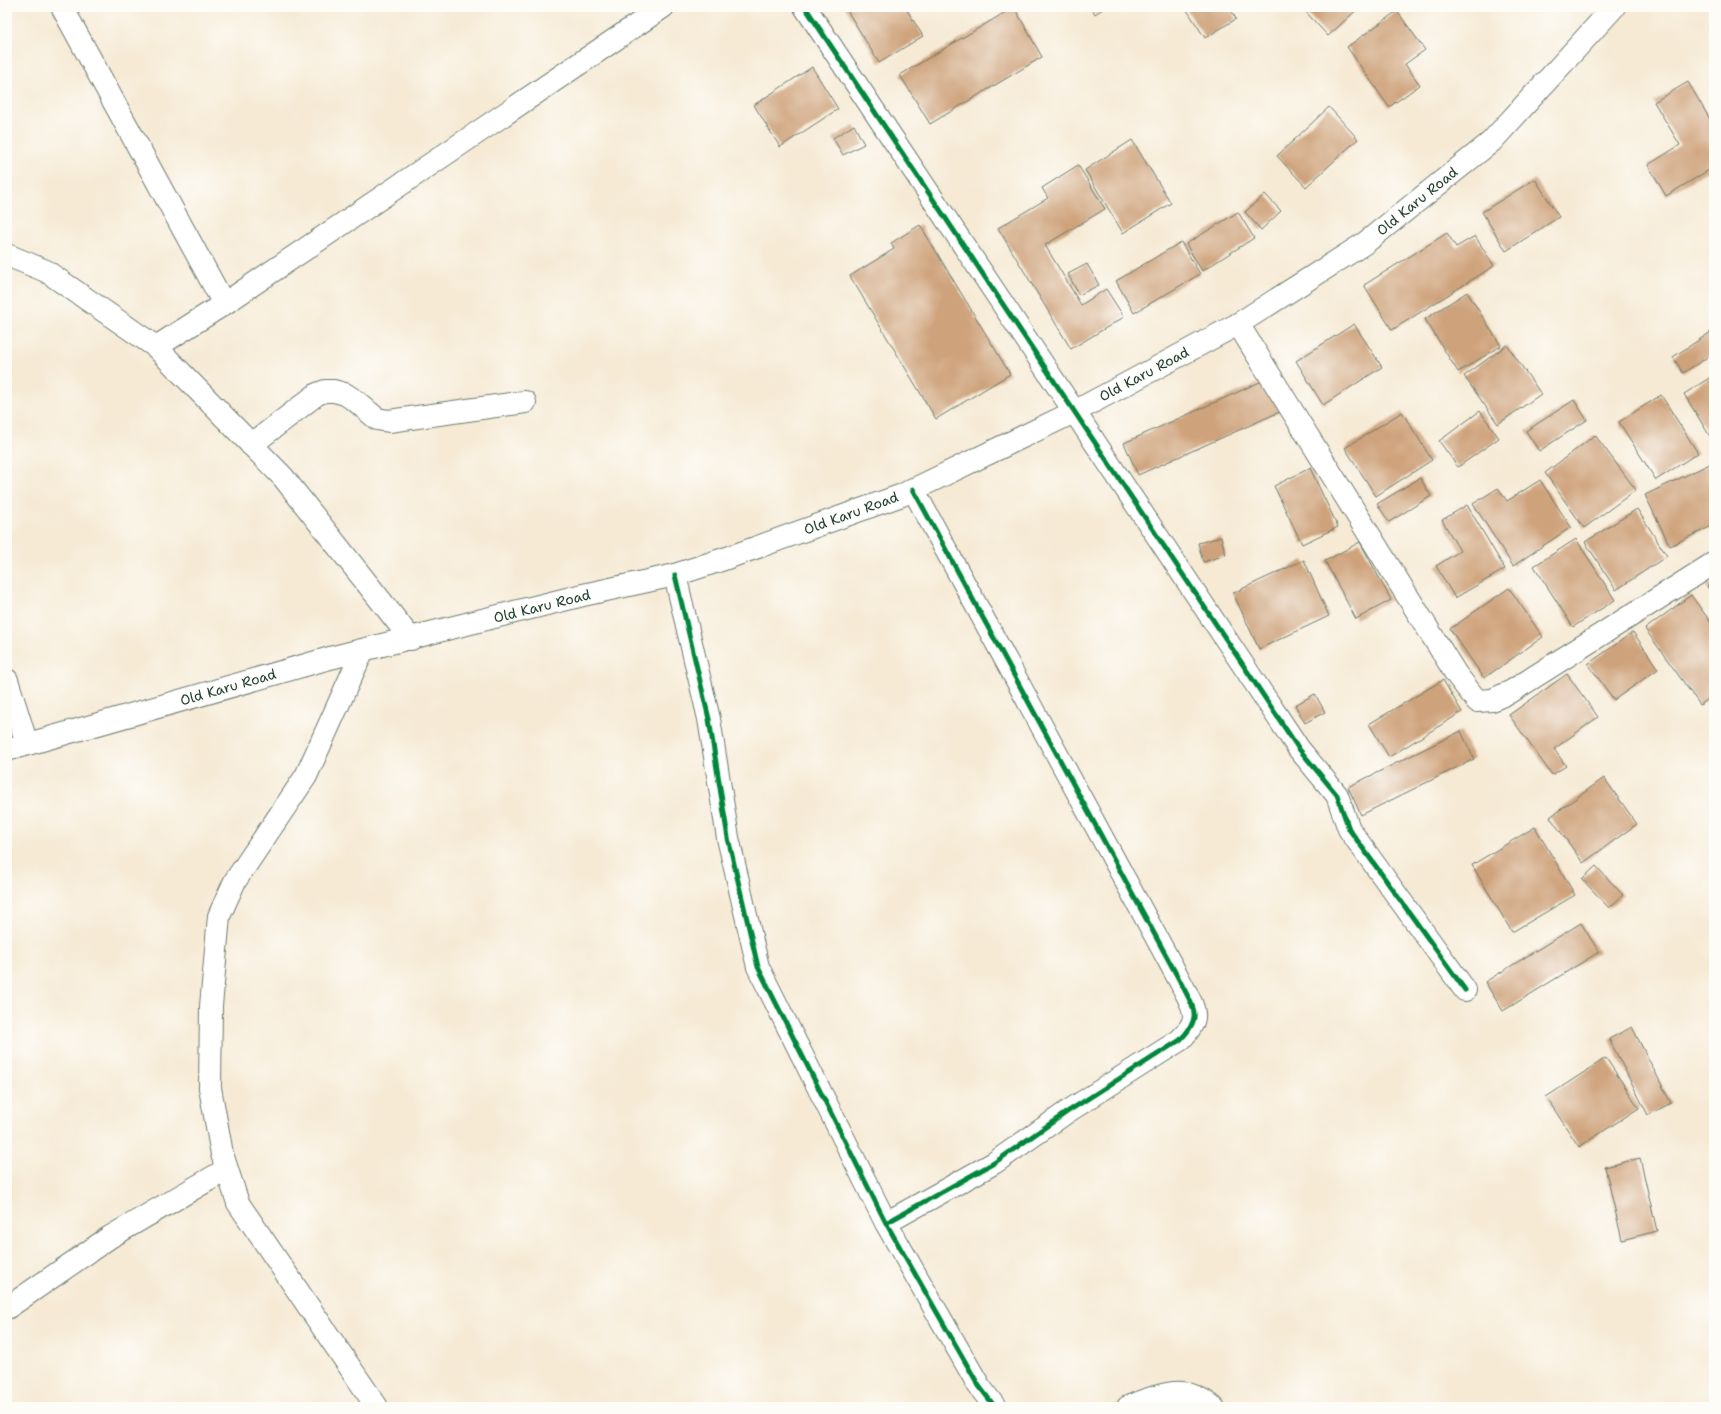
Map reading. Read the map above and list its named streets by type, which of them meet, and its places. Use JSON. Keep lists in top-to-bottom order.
{
  "streets": {
    "street": ["Old Karu Road"]
  }
}
